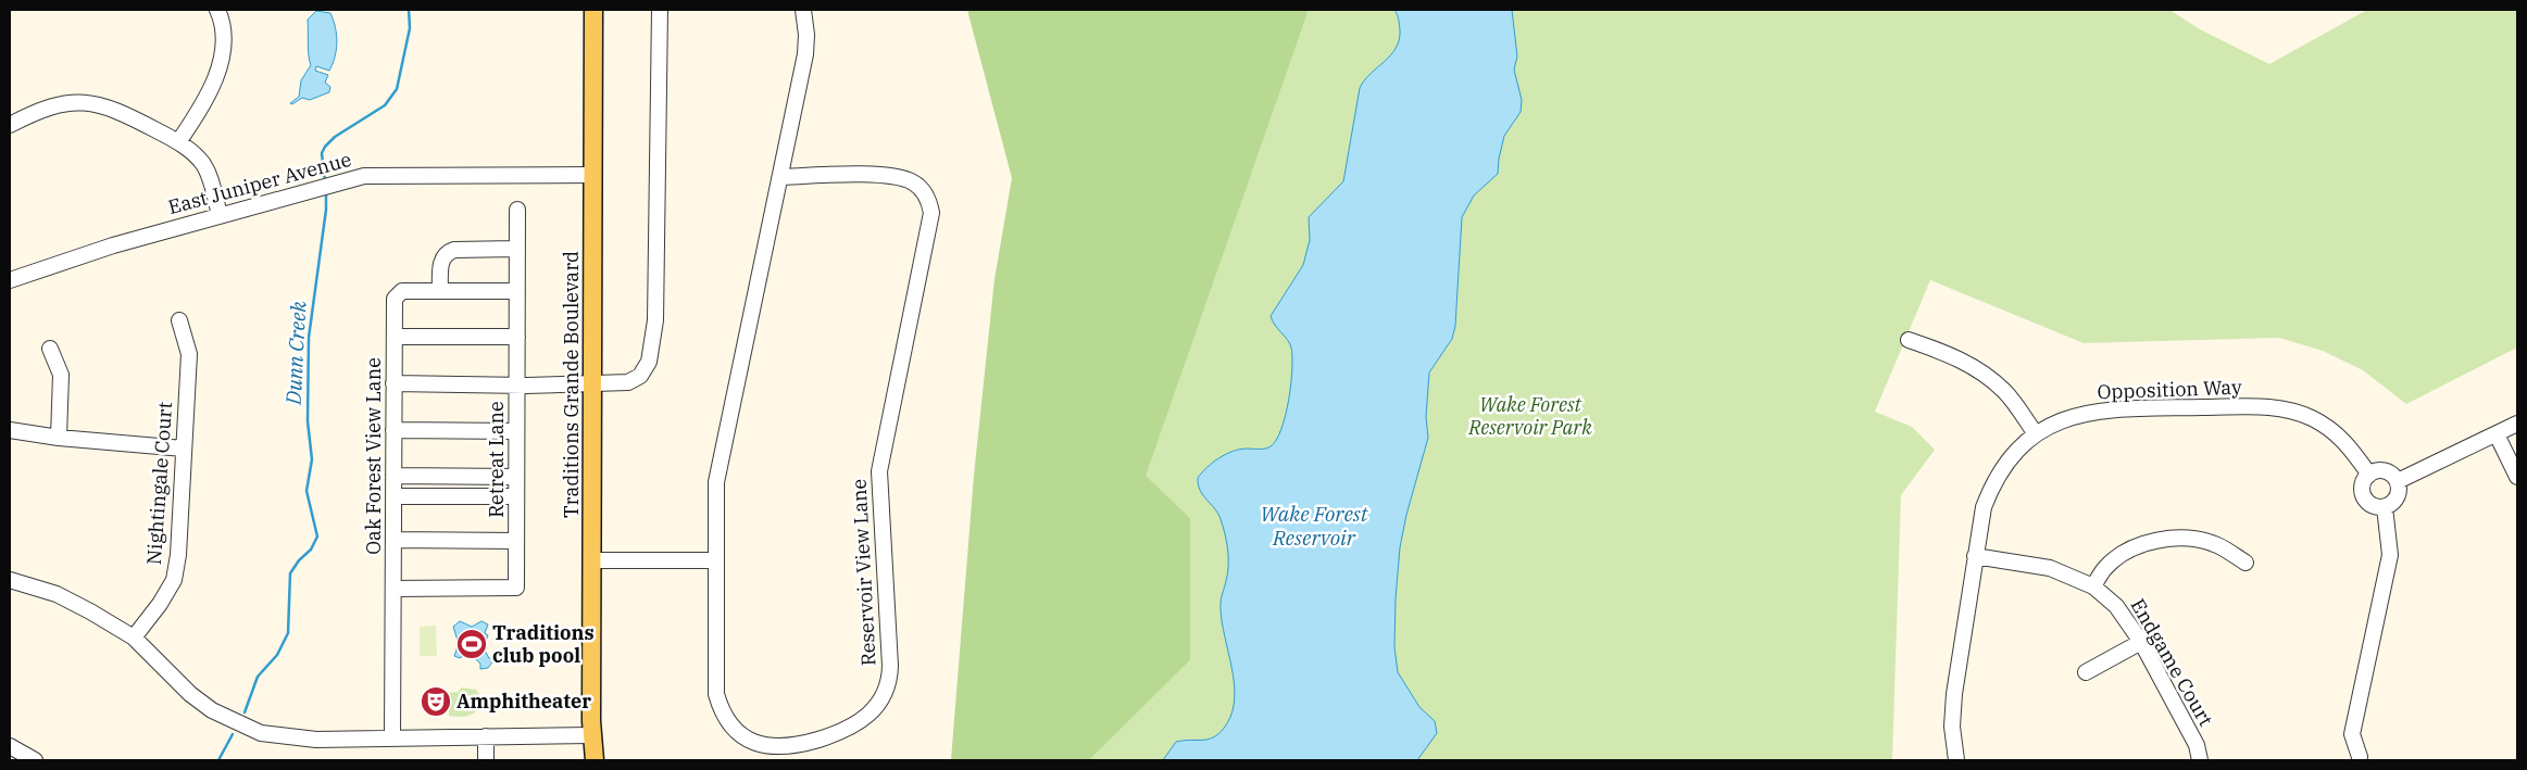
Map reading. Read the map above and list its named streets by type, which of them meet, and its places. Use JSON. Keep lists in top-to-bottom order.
{
  "streets": {
    "main road": ["Traditions Grande Boulevard"],
    "street": [
      "East Juniper Avenue",
      "Opposition Way",
      "Oak Forest View Lane",
      "Retreat Lane",
      "Nightingale Court",
      "Reservoir View Lane",
      "Endgame Court"
    ]
  },
  "crossings": [
    ["East Juniper Avenue", "Traditions Grande Boulevard"],
    ["Opposition Way", "Endgame Court"],
    ["Oak Forest View Lane", "Retreat Lane"]
  ],
  "water": ["Dunn Creek", "Wake Forest Reservoir"],
  "parks": ["Wake Forest Reservoir Park"],
  "places": {
    "sports": ["Traditions club pool"],
    "theatre": ["Amphitheater"]
  }
}
